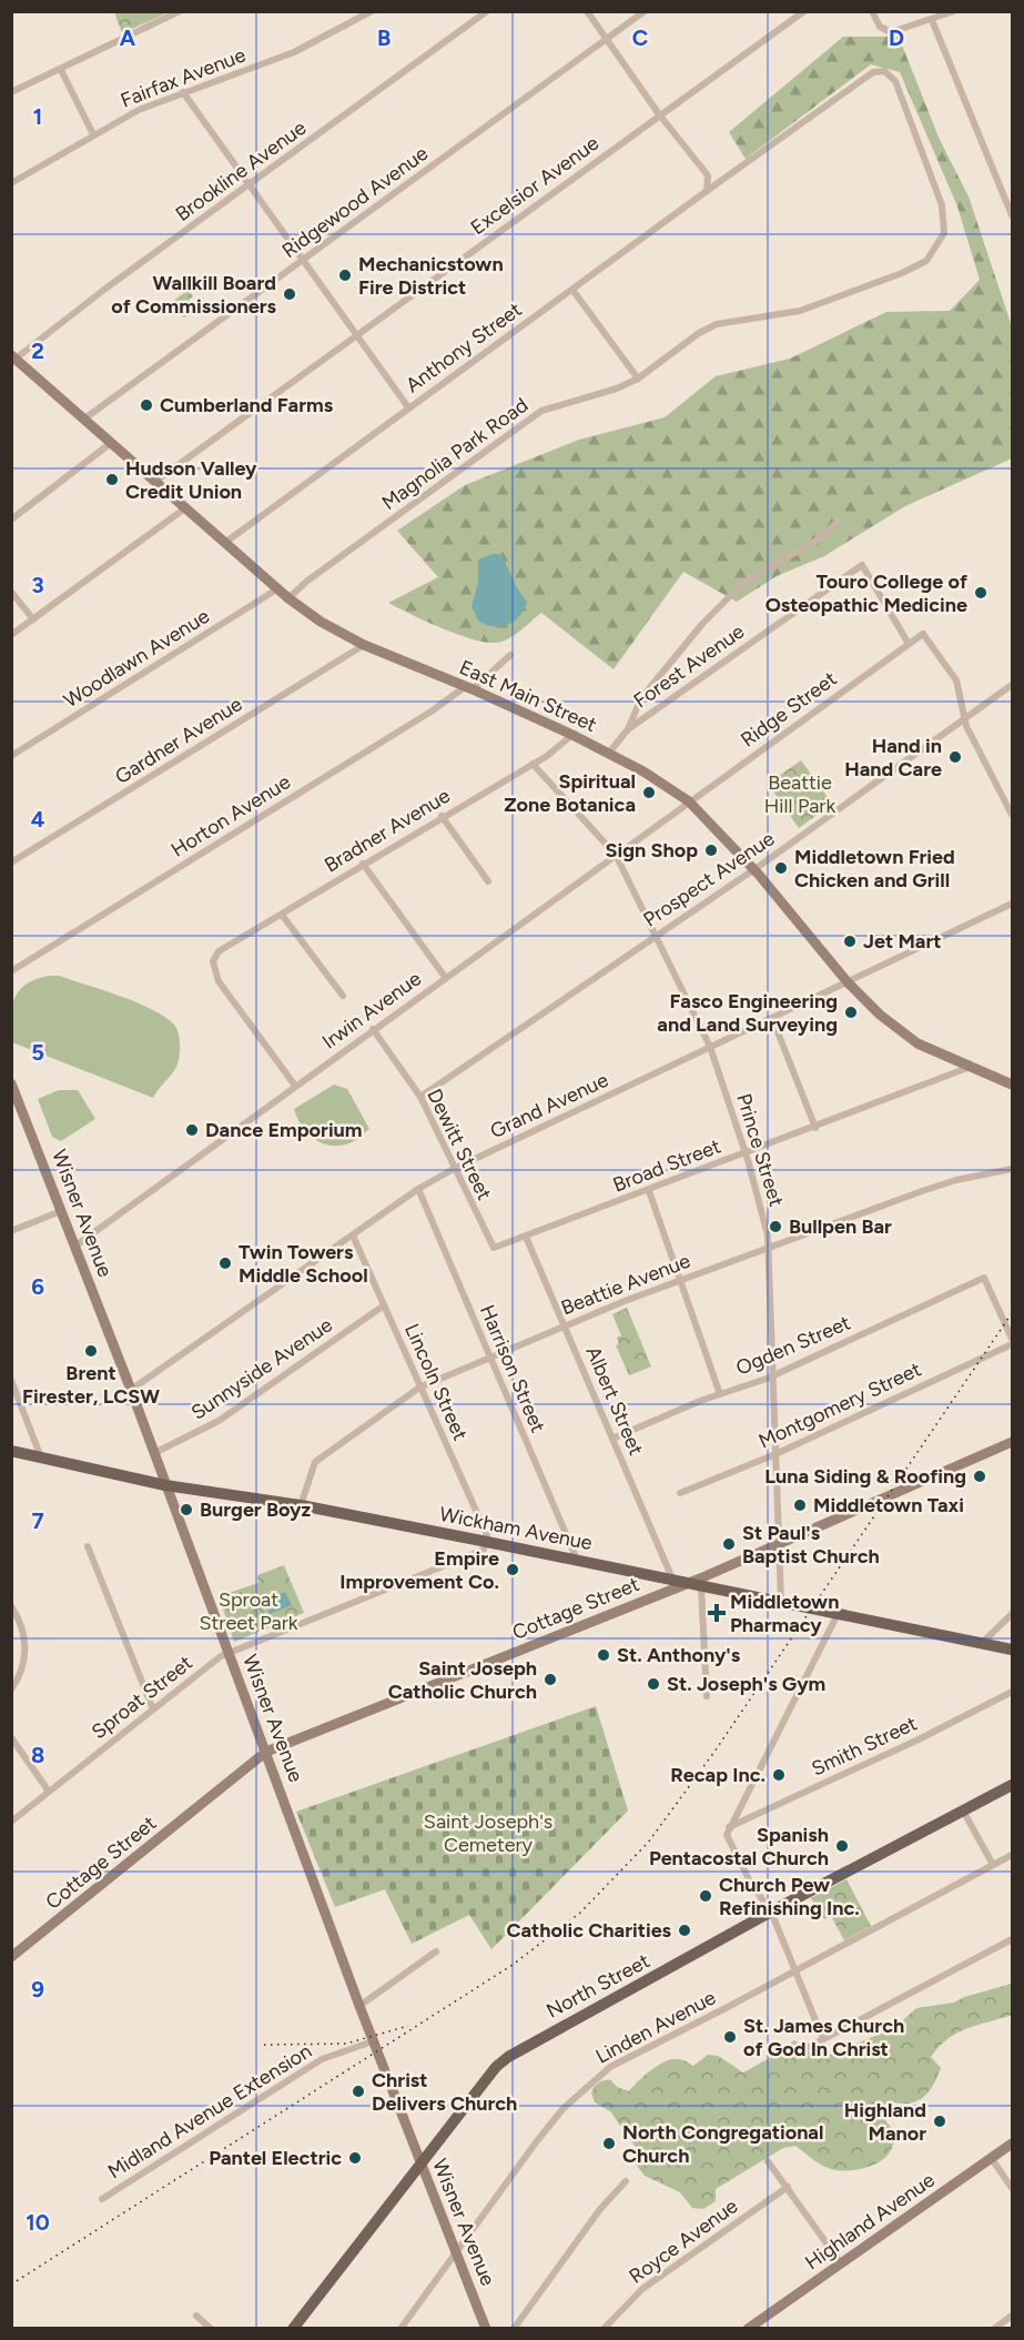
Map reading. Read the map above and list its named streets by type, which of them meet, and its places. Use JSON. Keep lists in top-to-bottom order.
{
  "streets": {
    "main road": ["Wickham Avenue", "North Street"],
    "street": [
      "Fairfax Avenue",
      "Brookline Avenue",
      "Excelsior Avenue",
      "Ridgewood Avenue",
      "Anthony Street",
      "Magnolia Park Road",
      "Woodlawn Avenue",
      "Forest Avenue",
      "East Main Street",
      "Ridge Street",
      "Gardner Avenue",
      "Horton Avenue",
      "Bradner Avenue",
      "Prospect Avenue",
      "Irwin Avenue",
      "Grand Avenue",
      "Dewitt Street",
      "Prince Street",
      "Broad Street",
      "Wisner Avenue",
      "Beattie Avenue",
      "Ogden Street",
      "Sunnyside Avenue",
      "Harrison Street",
      "Lincoln Street",
      "Albert Street",
      "Montgomery Street",
      "Cottage Street",
      "Sproat Street",
      "Smith Street",
      "Linden Avenue",
      "Midland Avenue Extension",
      "Highland Avenue",
      "Royce Avenue"
    ]
  },
  "crossings": [
    ["Brookline Avenue", "East Main Street"],
    ["Excelsior Avenue", "East Main Street"],
    ["Ridgewood Avenue", "East Main Street"],
    ["Anthony Street", "Magnolia Park Road"],
    ["Anthony Street", "East Main Street"],
    ["Magnolia Park Road", "East Main Street"],
    ["Woodlawn Avenue", "East Main Street"],
    ["Forest Avenue", "East Main Street"],
    ["Forest Avenue", "Ridge Street"],
    ["East Main Street", "Ridge Street"],
    ["East Main Street", "Gardner Avenue"],
    ["East Main Street", "Horton Avenue"],
    ["East Main Street", "Bradner Avenue"],
    ["East Main Street", "Prospect Avenue"],
    ["East Main Street", "Irwin Avenue"],
    ["East Main Street", "Grand Avenue"],
    ["East Main Street", "Broad Street"],
    ["Ridge Street", "Irwin Avenue"],
    ["Bradner Avenue", "Irwin Avenue"],
    ["Bradner Avenue", "Prince Street"],
    ["Prospect Avenue", "Dewitt Street"],
    ["Prospect Avenue", "Prince Street"],
    ["Irwin Avenue", "Dewitt Street"],
    ["Irwin Avenue", "Prince Street"],
    ["Irwin Avenue", "Wisner Avenue"],
    ["Grand Avenue", "Dewitt Street"],
    ["Grand Avenue", "Prince Street"],
    ["Grand Avenue", "Wisner Avenue"],
    ["Grand Avenue", "Harrison Street"],
    ["Grand Avenue", "Lincoln Street"],
    ["Dewitt Street", "Broad Street"],
    ["Dewitt Street", "Albert Street"],
    ["Prince Street", "Broad Street"],
    ["Prince Street", "Beattie Avenue"],
    ["Prince Street", "Ogden Street"],
    ["Prince Street", "Montgomery Street"],
    ["Prince Street", "Wickham Avenue"],
    ["Prince Street", "Cottage Street"],
    ["Broad Street", "Albert Street"],
    ["Wisner Avenue", "Sunnyside Avenue"],
    ["Wisner Avenue", "Wickham Avenue"],
    ["Wisner Avenue", "Cottage Street"],
    ["Wisner Avenue", "Sproat Street"],
    ["Wisner Avenue", "North Street"],
    ["Wisner Avenue", "Linden Avenue"],
    ["Wisner Avenue", "Midland Avenue Extension"],
    ["Beattie Avenue", "Harrison Street"],
    ["Beattie Avenue", "Lincoln Street"],
    ["Beattie Avenue", "Albert Street"],
    ["Beattie Avenue", "Wickham Avenue"],
    ["Ogden Street", "Albert Street"],
    ["Sunnyside Avenue", "Lincoln Street"],
    ["Harrison Street", "Wickham Avenue"],
    ["Lincoln Street", "Wickham Avenue"],
    ["Lincoln Street", "Sproat Street"],
    ["Albert Street", "Wickham Avenue"],
    ["Wickham Avenue", "Cottage Street"],
    ["Wickham Avenue", "Sproat Street"]
  ],
  "parks": ["Beattie Hill Park", "Sproat Street Park", "Saint Joseph's Cemetery"],
  "places": {
    "other": [
      "Mechanicstown Fire District",
      "Wallkill Board of Commissioners",
      "Cumberland Farms",
      "Hudson Valley Credit Union",
      "Touro College of Osteopathic Medicine",
      "Hand in Hand Care",
      "Spiritual Zone Botanica",
      "Sign Shop",
      "Middletown Fried Chicken and Grill",
      "Jet Mart",
      "Fasco Engineering and Land Surveying",
      "Dance Emporium",
      "Bullpen Bar",
      "Twin Towers Middle School",
      "Brent Firester, LCSW",
      "Luna Siding & Roofing",
      "Middletown Taxi",
      "Burger Boyz",
      "St Paul's Baptist Church",
      "Empire Improvement Co.",
      "St. Anthony's",
      "Saint Joseph Catholic Church",
      "St. Joseph's Gym",
      "Recap Inc.",
      "Spanish Pentacostal Church",
      "Church Pew Refinishing Inc.",
      "Catholic Charities",
      "St. James Church of God In Christ",
      "Christ Delivers Church",
      "Highland Manor",
      "North Congregational Church",
      "Pantel Electric"
    ],
    "health": ["Middletown Pharmacy"]
  },
  "grid": {
    "columns": [
      "A",
      "B",
      "C",
      "D"
    ],
    "rows": [
      "1",
      "2",
      "3",
      "4",
      "5",
      "6",
      "7",
      "8",
      "9",
      "10"
    ]
  }
}
